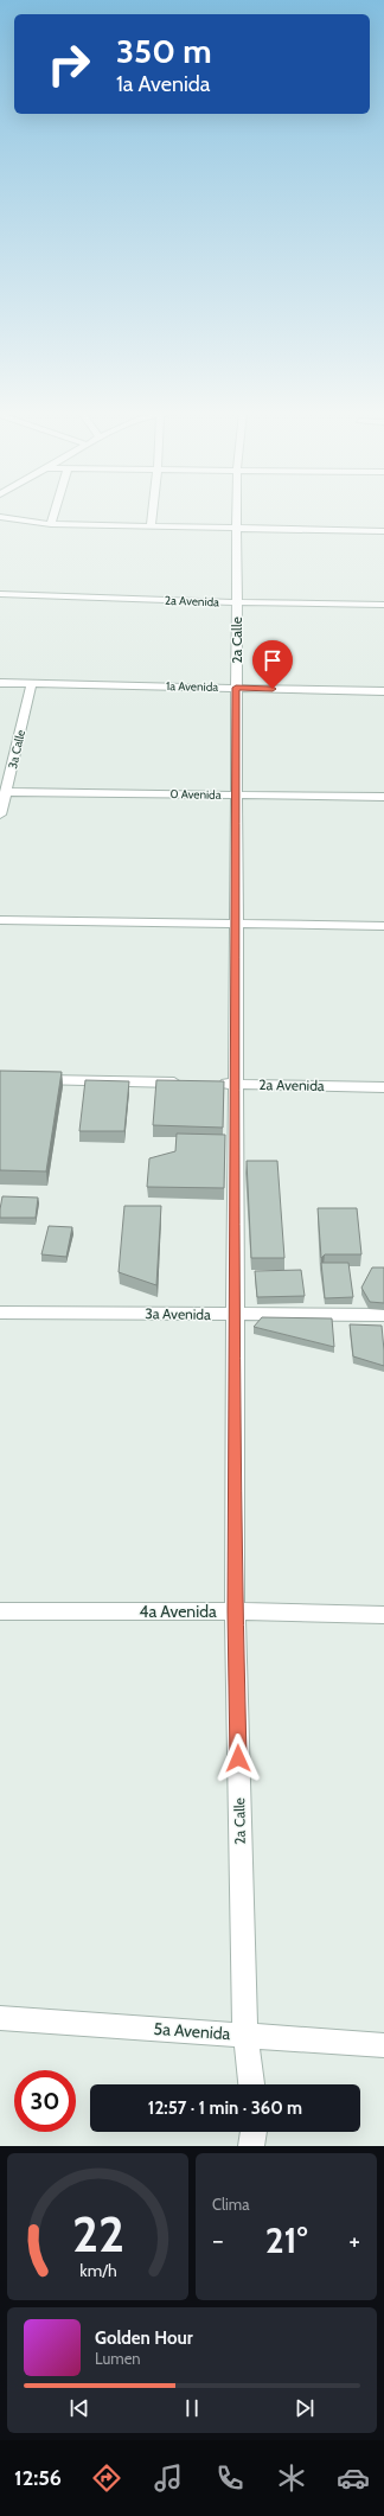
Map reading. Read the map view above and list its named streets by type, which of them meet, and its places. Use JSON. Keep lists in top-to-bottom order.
{
  "streets": {
    "street": [
      "2a Avenida",
      "2a Calle",
      "1a Avenida",
      "3a Calle",
      "0 Avenida",
      "3a Avenida",
      "4a Avenida",
      "5a Avenida"
    ]
  },
  "crossings": [
    ["2a Avenida", "2a Calle"],
    ["2a Calle", "1a Avenida"],
    ["2a Calle", "0 Avenida"],
    ["2a Calle", "3a Avenida"],
    ["2a Calle", "4a Avenida"],
    ["2a Calle", "5a Avenida"],
    ["1a Avenida", "3a Calle"],
    ["3a Calle", "0 Avenida"]
  ],
  "page": {
    "turn": ["350 m", "1a Avenida"],
    "limit": "30",
    "trip": "12:57 · 1 min · 360 m",
    "tile": "Clima",
    "heat": ["−", "21°", "+"],
    "song": ["Golden Hour", "Lumen"],
    "tabs": "12:56",
    "gauge": ["22", "km/h"]
  }
}
